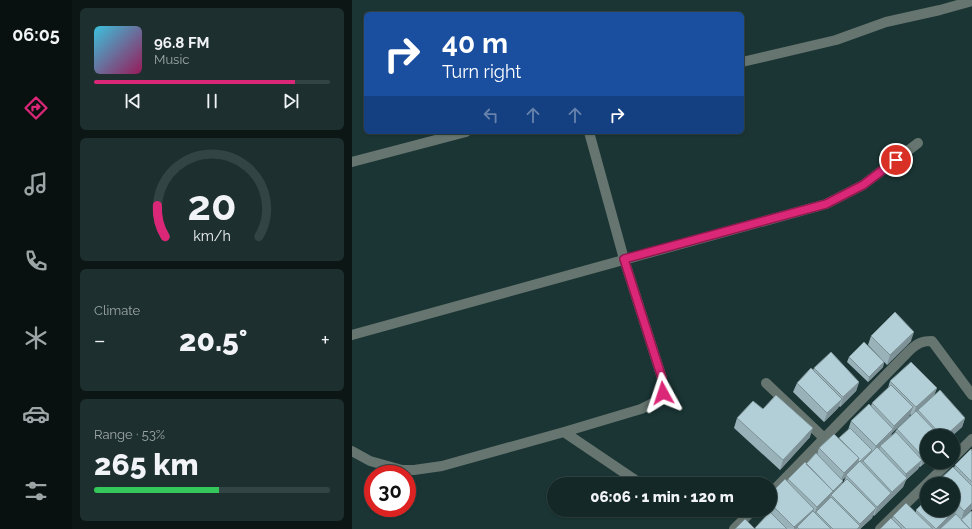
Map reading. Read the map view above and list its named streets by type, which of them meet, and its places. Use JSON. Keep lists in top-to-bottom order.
{
  "page": {
    "tabs": "06:05",
    "turn": ["40 m", "Turn right"],
    "song": ["96.8 FM", "Music"],
    "tile": [
      "Climate",
      ["Range · 53%", "265 km"]
    ],
    "heat": ["−", "20.5°", "+"],
    "limit": "30",
    "trip": "06:06 · 1 min · 120 m",
    "gauge": ["20", "km/h"]
  }
}
